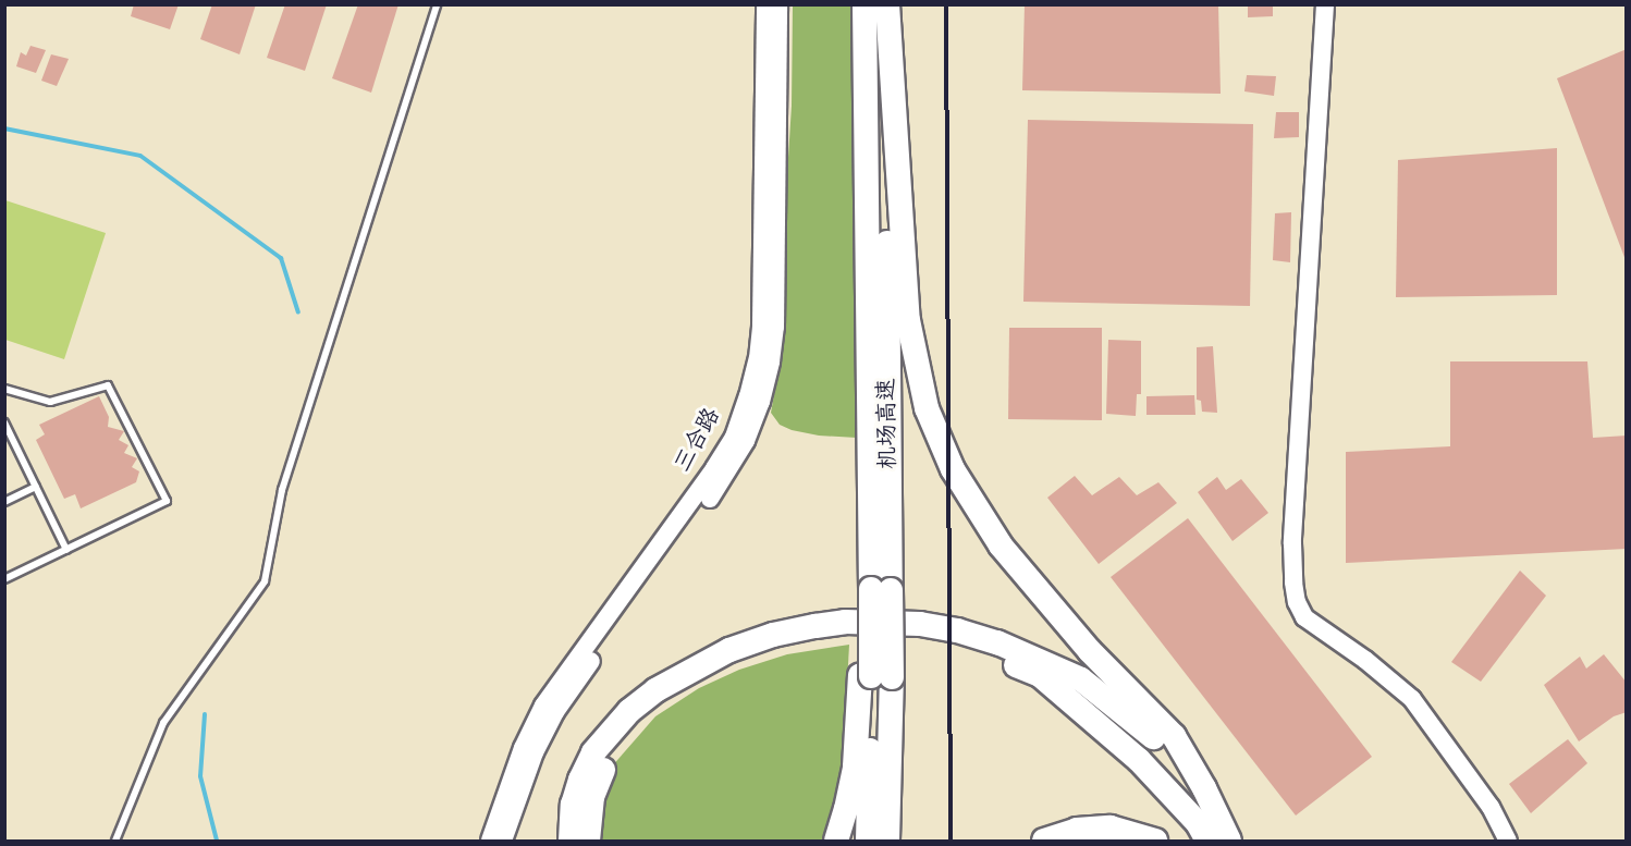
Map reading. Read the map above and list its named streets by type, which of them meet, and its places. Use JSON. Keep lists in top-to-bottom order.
{
  "streets": {
    "highway": ["机场高速"],
    "main road": ["三合路"]
  }
}
